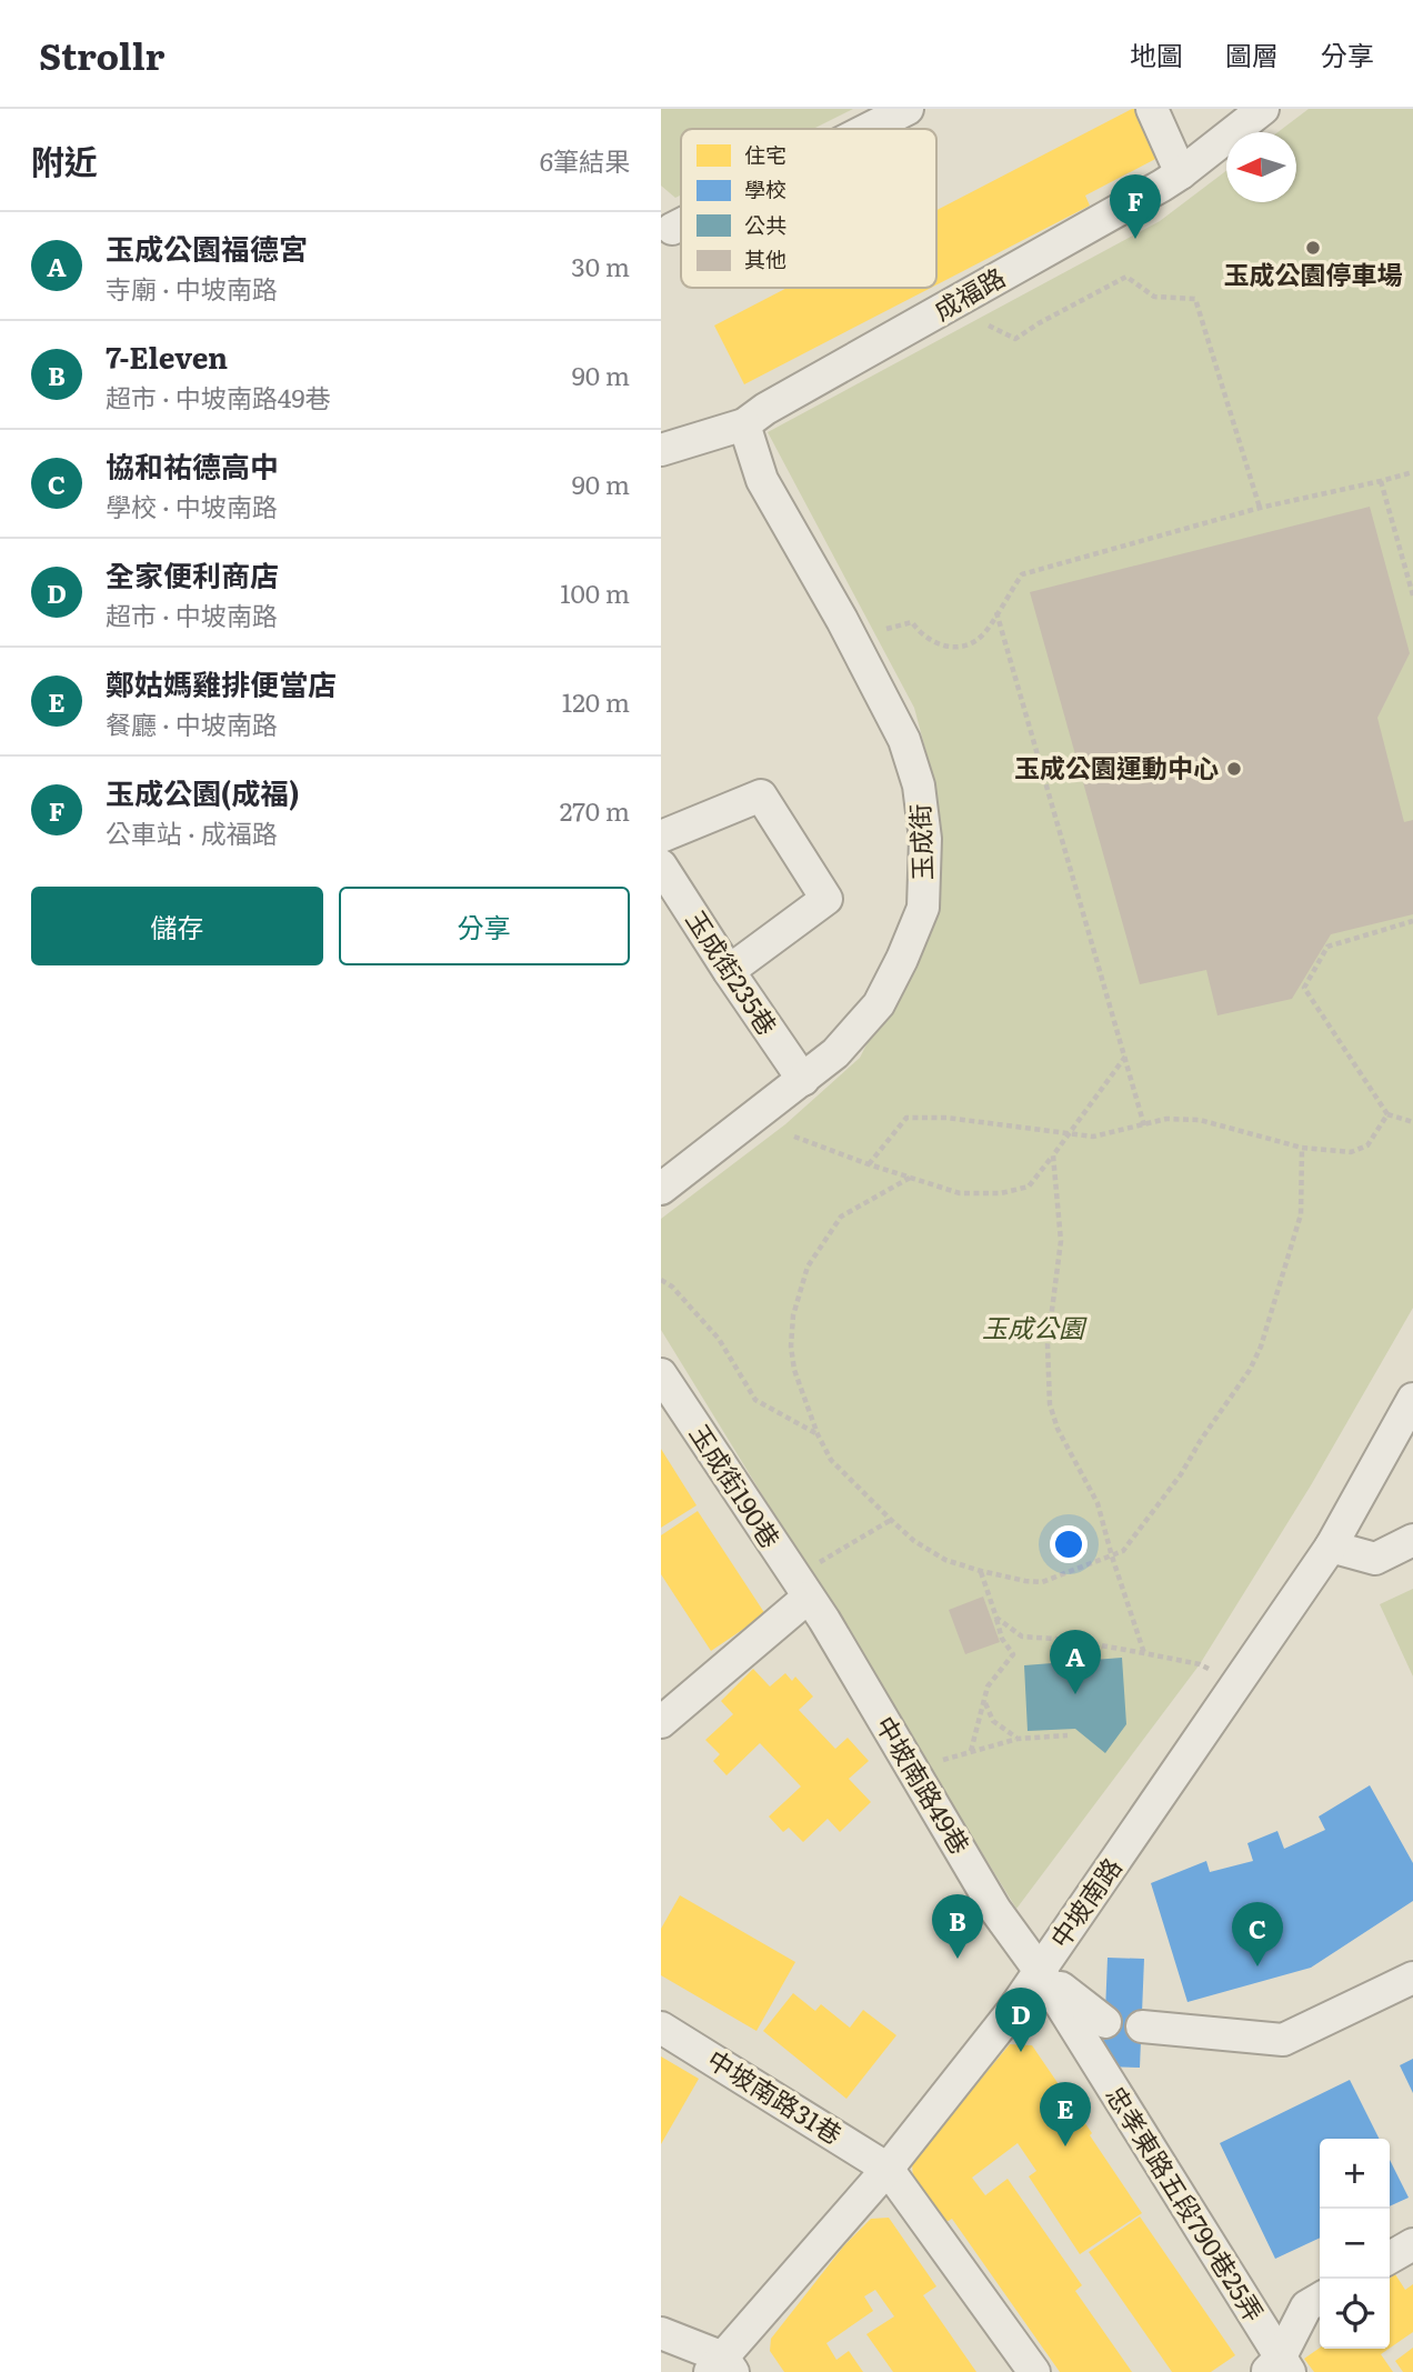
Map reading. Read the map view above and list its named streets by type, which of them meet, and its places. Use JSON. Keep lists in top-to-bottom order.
{
  "streets": {
    "street": [
      "成福路",
      "玉成街",
      "玉成街235巷",
      "玉成街190巷",
      "中坡南路49巷",
      "中坡南路",
      "中坡南路31巷",
      "忠孝東路五段790巷25弄"
    ]
  },
  "crossings": [
    ["成福路", "玉成街"],
    ["玉成街", "玉成街235巷"],
    ["玉成街190巷", "中坡南路49巷"],
    ["中坡南路49巷", "中坡南路"],
    ["中坡南路49巷", "忠孝東路五段790巷25弄"],
    ["中坡南路", "中坡南路31巷"],
    ["中坡南路", "忠孝東路五段790巷25弄"]
  ],
  "parks": ["玉成公園"],
  "places": ["玉成公園停車場", "玉成公園運動中心"],
  "legend": [
    "住宅",
    "學校",
    "公共",
    "其他"
  ],
  "north": "left",
  "page": {
    "header": "Strollr",
    "nav": ["地圖", "圖層", "分享"],
    "heading": ["附近", "6筆結果"],
    "pins": [
      "F",
      "A",
      "B",
      "C",
      "D",
      "E"
    ],
    "list": [
      {
        "mark": "A",
        "name": "玉成公園福德宮",
        "note": "寺廟 · 中坡南路",
        "value": "30 m"
      },
      {
        "mark": "B",
        "name": "7-Eleven",
        "note": "超市 · 中坡南路49巷",
        "value": "90 m"
      },
      {
        "mark": "C",
        "name": "協和祐德高中",
        "note": "學校 · 中坡南路",
        "value": "90 m"
      },
      {
        "mark": "D",
        "name": "全家便利商店",
        "note": "超市 · 中坡南路",
        "value": "100 m"
      },
      {
        "mark": "E",
        "name": "鄭姑媽雞排便當店",
        "note": "餐廳 · 中坡南路",
        "value": "120 m"
      },
      {
        "mark": "F",
        "name": "玉成公園(成福)",
        "note": "公車站 · 成福路",
        "value": "270 m"
      }
    ],
    "buttons": ["儲存", "分享"],
    "map_buttons": ["+", "−"]
  }
}
